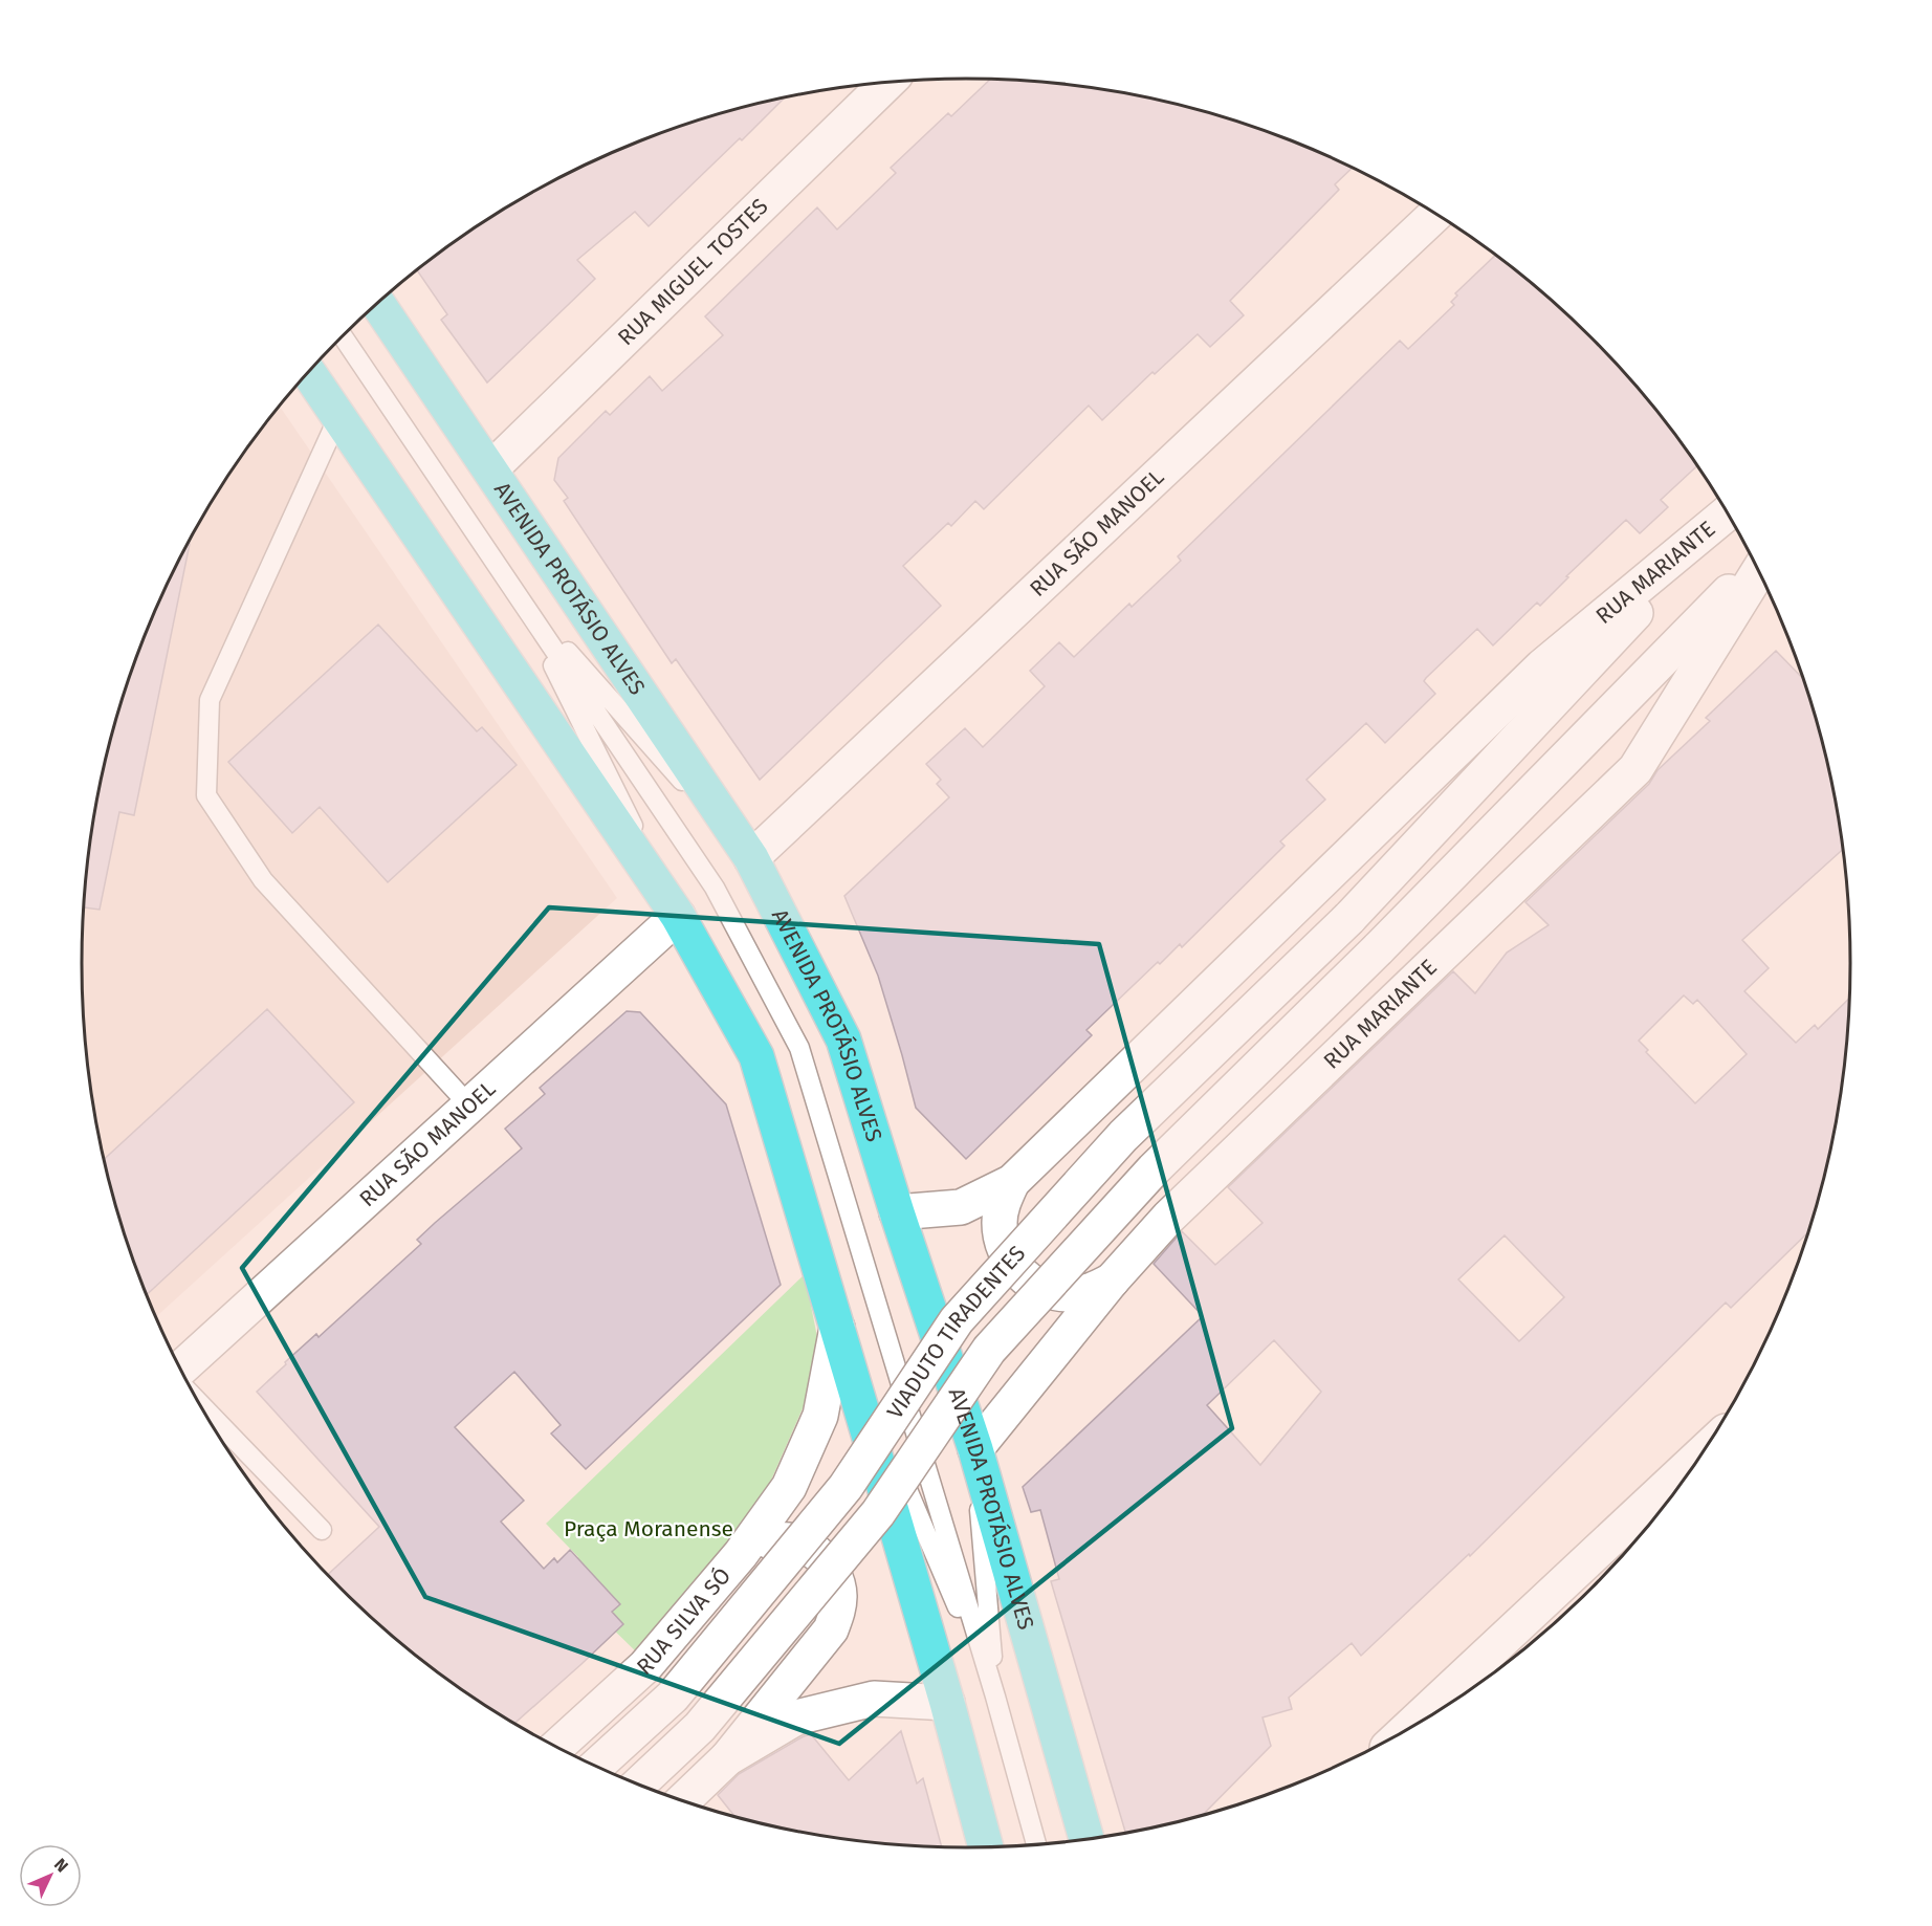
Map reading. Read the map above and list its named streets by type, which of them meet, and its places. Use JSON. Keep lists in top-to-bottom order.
{
  "streets": {
    "main road": [
      "RUA MIGUEL TOSTES",
      "RUA SÃO MANOEL",
      "RUA MARIANTE",
      "AVENIDA PROTÁSIO ALVES",
      "VIADUTO TIRADENTES",
      "RUA SILVA SÓ"
    ]
  },
  "crossings": [
    ["RUA MIGUEL TOSTES", "AVENIDA PROTÁSIO ALVES"],
    ["RUA SÃO MANOEL", "AVENIDA PROTÁSIO ALVES"],
    ["RUA MARIANTE", "AVENIDA PROTÁSIO ALVES"],
    ["RUA MARIANTE", "VIADUTO TIRADENTES"]
  ],
  "parks": ["Praça Moranense"],
  "north": "top right"
}
